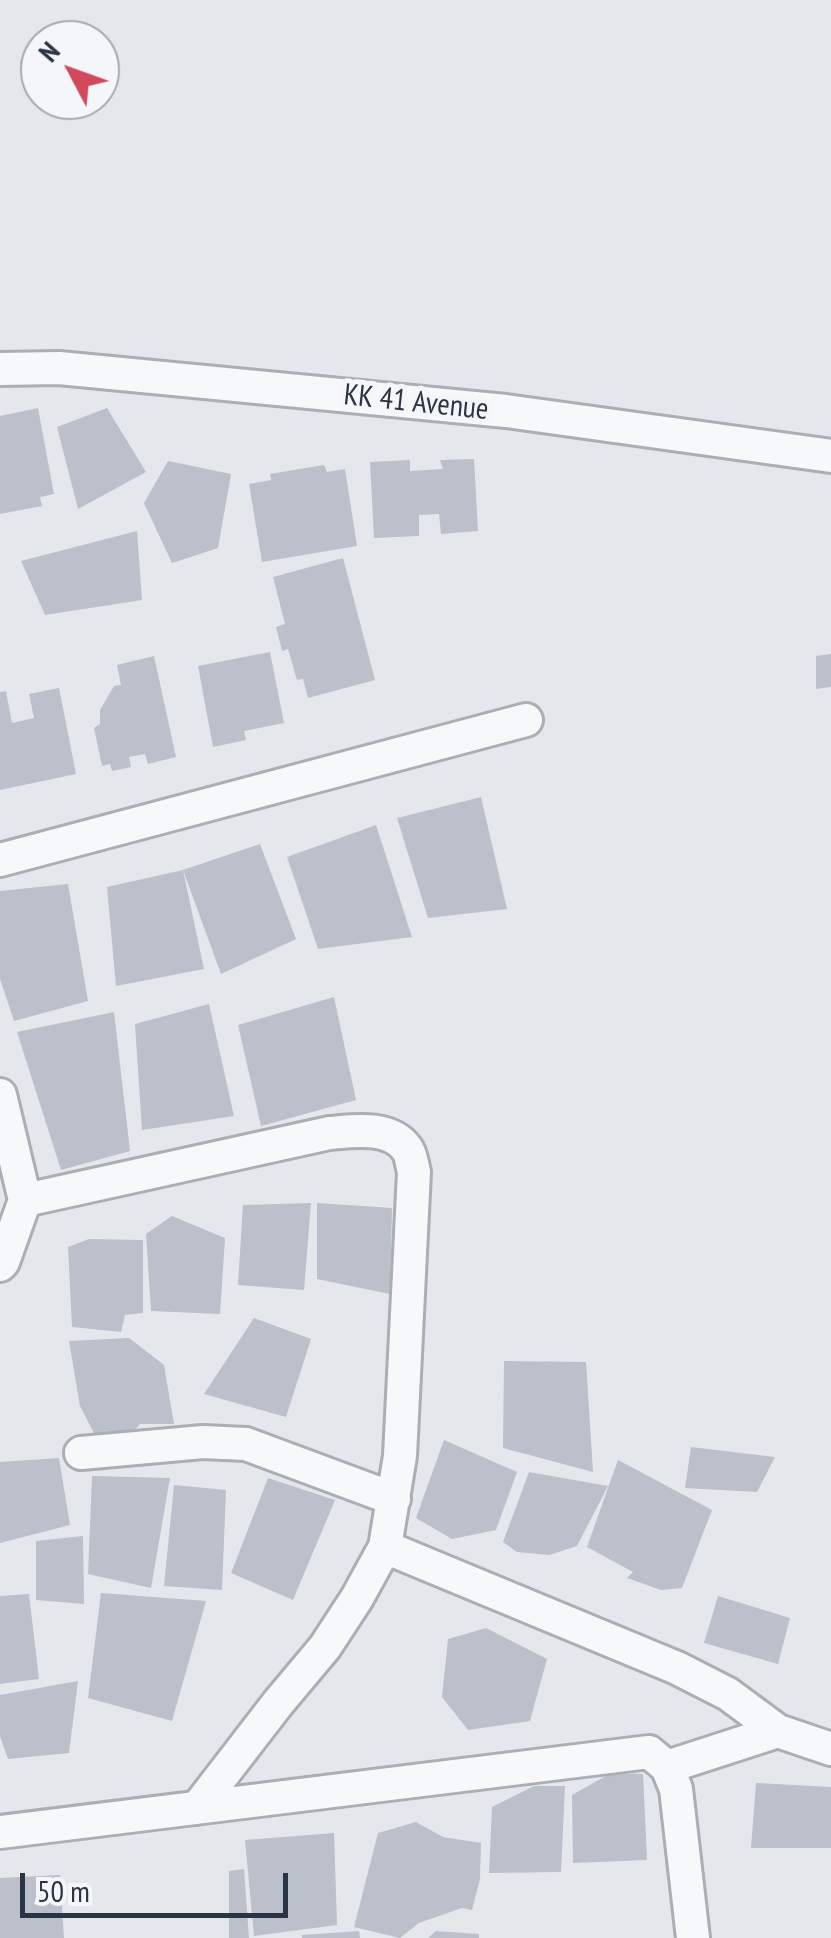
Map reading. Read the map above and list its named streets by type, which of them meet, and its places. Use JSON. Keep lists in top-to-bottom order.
{
  "streets": {
    "street": ["KK 41 Avenue"]
  },
  "scale_bar": "50 m",
  "north": "top left"
}
